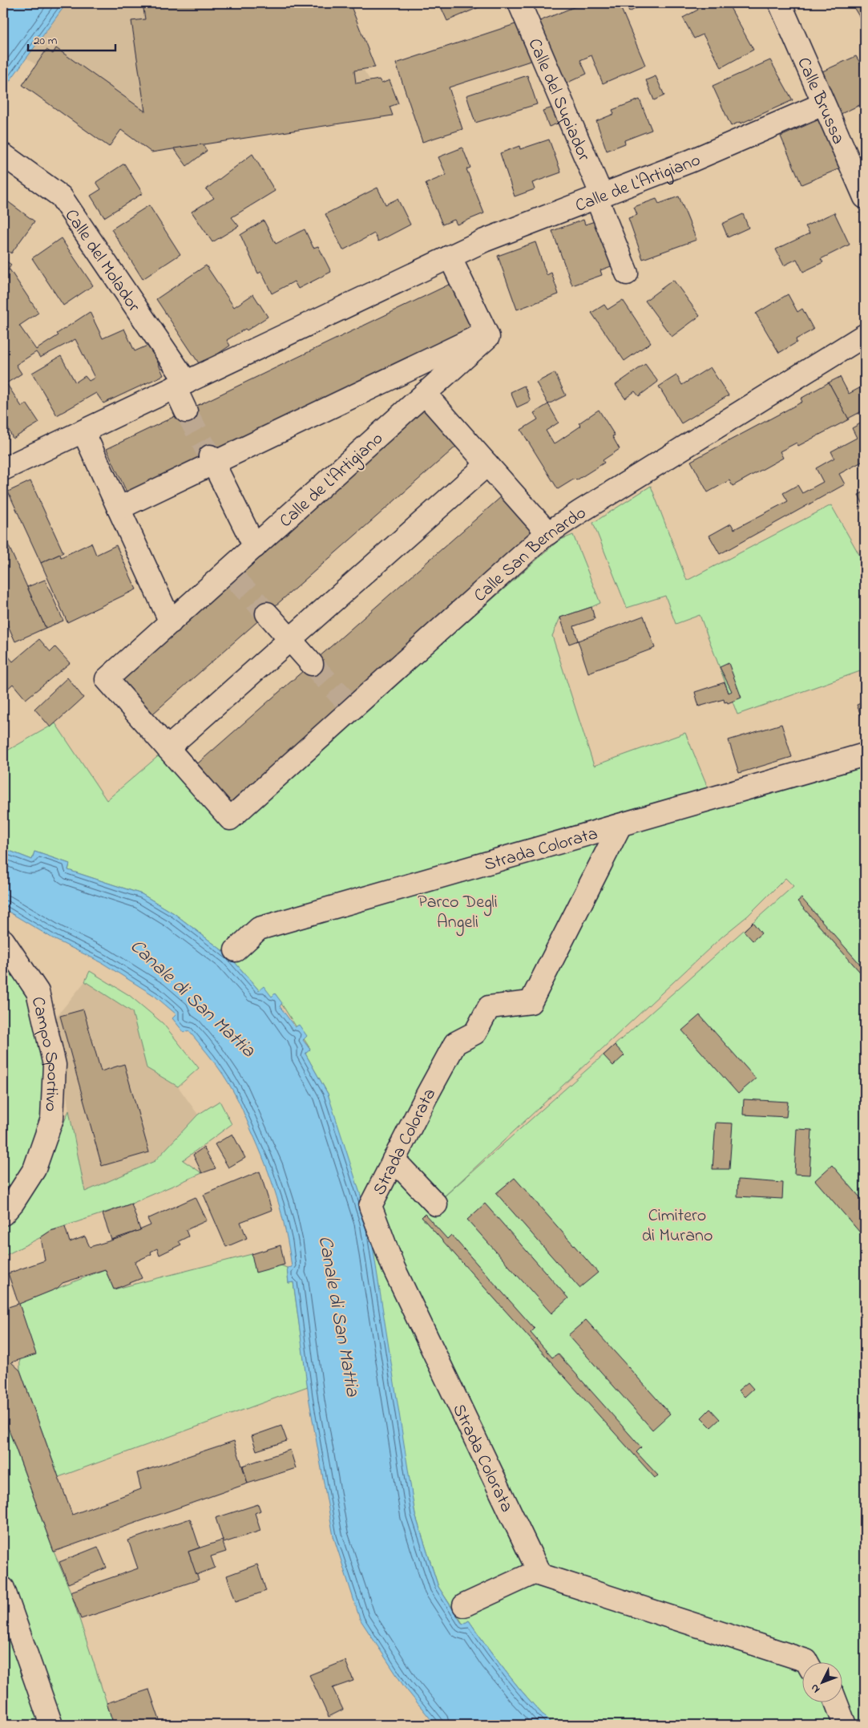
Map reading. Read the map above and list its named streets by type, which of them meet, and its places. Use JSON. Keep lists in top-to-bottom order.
{
  "streets": {
    "street": [
      "Calle del Supiador",
      "Calle Brussa",
      "Calle de L'Artigiano",
      "Calle del Molador",
      "Calle San Bernardo",
      "Strada Colorata",
      "Campo Sportivo"
    ]
  },
  "crossings": [
    ["Calle del Supiador", "Calle de L'Artigiano"],
    ["Calle Brussa", "Calle de L'Artigiano"],
    ["Calle de L'Artigiano", "Calle del Molador"],
    ["Calle de L'Artigiano", "Calle San Bernardo"]
  ],
  "water": ["Canale di San Mattia"],
  "parks": ["Parco Degli Angeli", "Cimitero di Murano"],
  "scale_bar": "20 m",
  "north": "bottom left"
}
